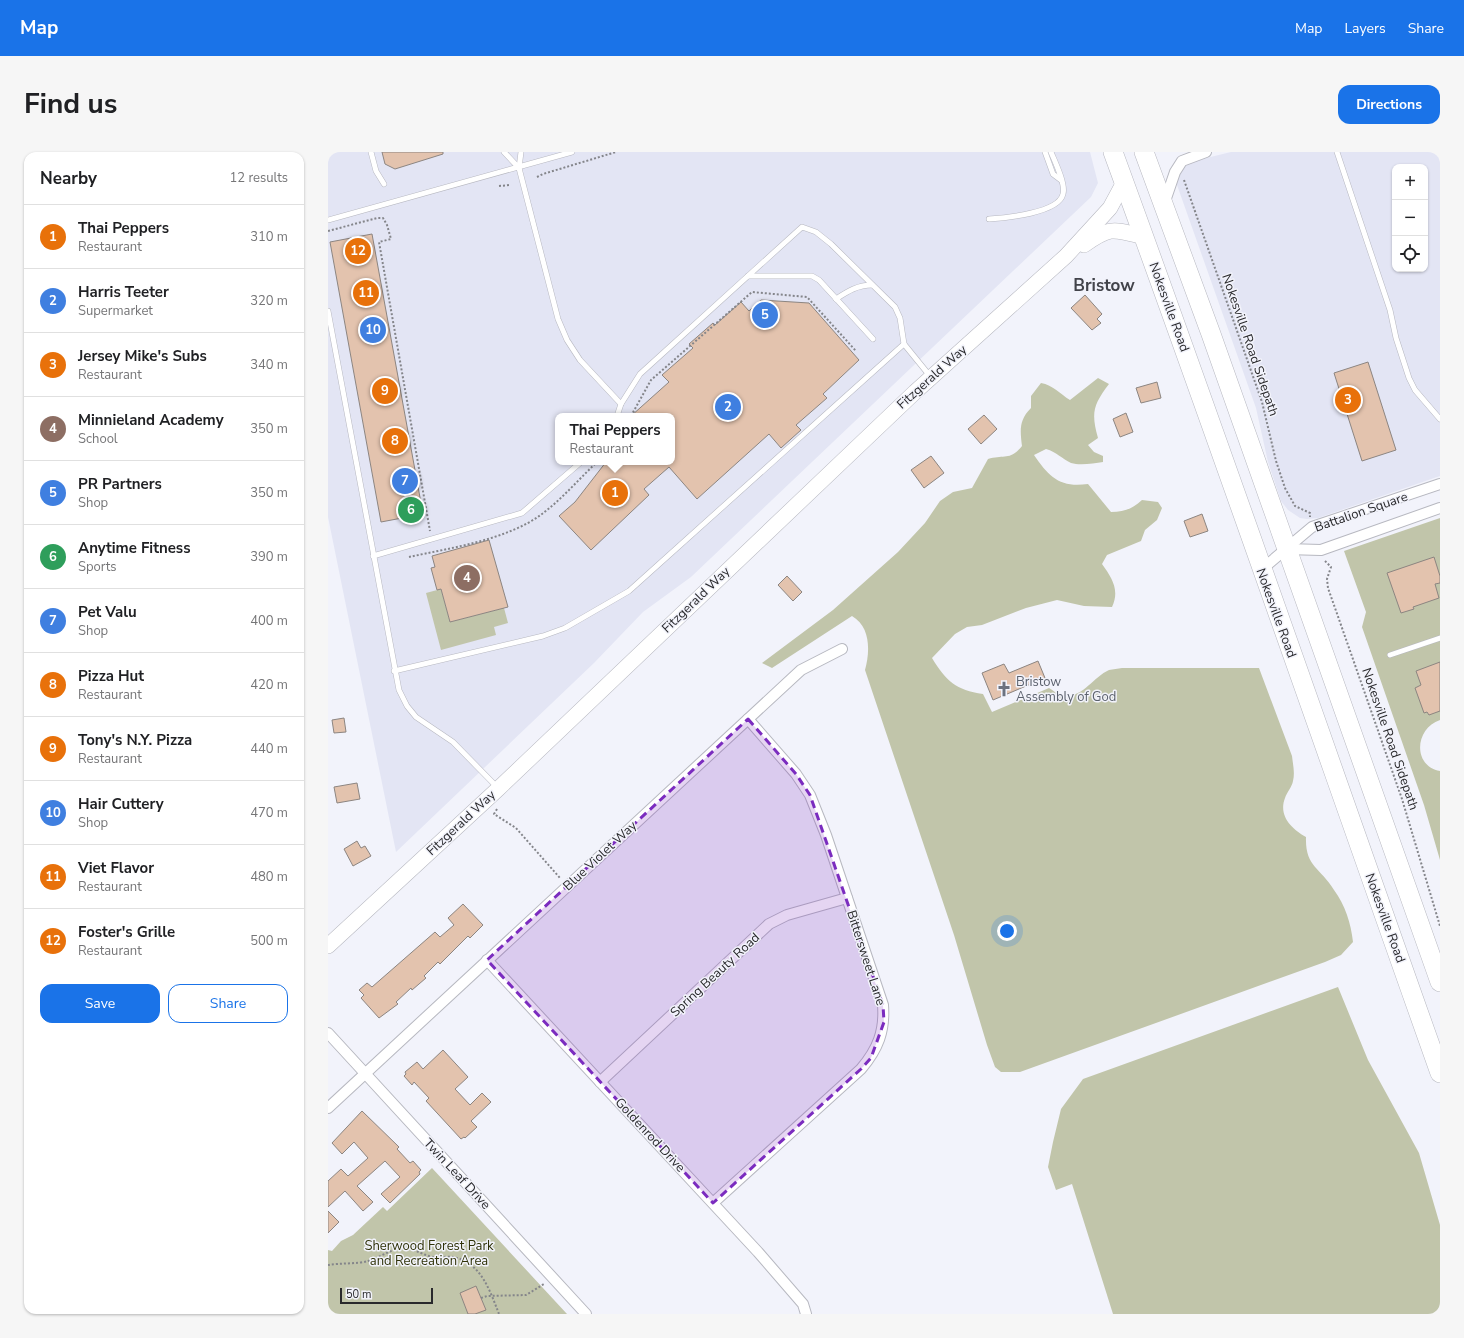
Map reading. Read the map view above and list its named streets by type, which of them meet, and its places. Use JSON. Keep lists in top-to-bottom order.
{
  "streets": {
    "highway": ["Nokesville Road"],
    "street": [
      "Fitzgerald Way",
      "Battalion Square",
      "Blue Violet Way",
      "Bittersweet Lane",
      "Spring Beauty Road",
      "Goldenrod Drive",
      "Twin Leaf Drive"
    ],
    "path": ["Nokesville Road Sidepath"]
  },
  "crossings": [
    ["Nokesville Road", "Fitzgerald Way"],
    ["Nokesville Road", "Battalion Square"],
    ["Blue Violet Way", "Bittersweet Lane"],
    ["Blue Violet Way", "Goldenrod Drive"],
    ["Blue Violet Way", "Twin Leaf Drive"],
    ["Bittersweet Lane", "Spring Beauty Road"],
    ["Bittersweet Lane", "Goldenrod Drive"],
    ["Spring Beauty Road", "Goldenrod Drive"]
  ],
  "districts": ["Bristow"],
  "parks": ["Sherwood Forest Park and Recreation Area"],
  "places": {
    "church": ["Bristow Assembly of God"]
  },
  "scale_bar": "50 m",
  "page": {
    "header": "Map",
    "nav": ["Map", "Layers", "Share"],
    "title": "Find us",
    "buttons": [
      "Directions",
      ["Save", "Share"]
    ],
    "heading": ["Nearby", "12 results"],
    "map_buttons": ["+", "−"],
    "list": [
      {
        "mark": "1",
        "name": "Thai Peppers",
        "note": "Restaurant",
        "value": "310 m"
      },
      {
        "mark": "2",
        "name": "Harris Teeter",
        "note": "Supermarket",
        "value": "320 m"
      },
      {
        "mark": "3",
        "name": "Jersey Mike's Subs",
        "note": "Restaurant",
        "value": "340 m"
      },
      {
        "mark": "4",
        "name": "Minnieland Academy",
        "note": "School",
        "value": "350 m"
      },
      {
        "mark": "5",
        "name": "PR Partners",
        "note": "Shop",
        "value": "350 m"
      },
      {
        "mark": "6",
        "name": "Anytime Fitness",
        "note": "Sports",
        "value": "390 m"
      },
      {
        "mark": "7",
        "name": "Pet Valu",
        "note": "Shop",
        "value": "400 m"
      },
      {
        "mark": "8",
        "name": "Pizza Hut",
        "note": "Restaurant",
        "value": "420 m"
      },
      {
        "mark": "9",
        "name": "Tony's N.Y. Pizza",
        "note": "Restaurant",
        "value": "440 m"
      },
      {
        "mark": "10",
        "name": "Hair Cuttery",
        "note": "Shop",
        "value": "470 m"
      },
      {
        "mark": "11",
        "name": "Viet Flavor",
        "note": "Restaurant",
        "value": "480 m"
      },
      {
        "mark": "12",
        "name": "Foster's Grille",
        "note": "Restaurant",
        "value": "500 m"
      }
    ],
    "pins": [
      "12",
      "11",
      "5",
      "10",
      "9",
      "3",
      "2",
      "8",
      "7",
      "1",
      "6",
      "4"
    ],
    "popup": ["Thai Peppers", "Restaurant"],
    "scale": "50 m"
  }
}
